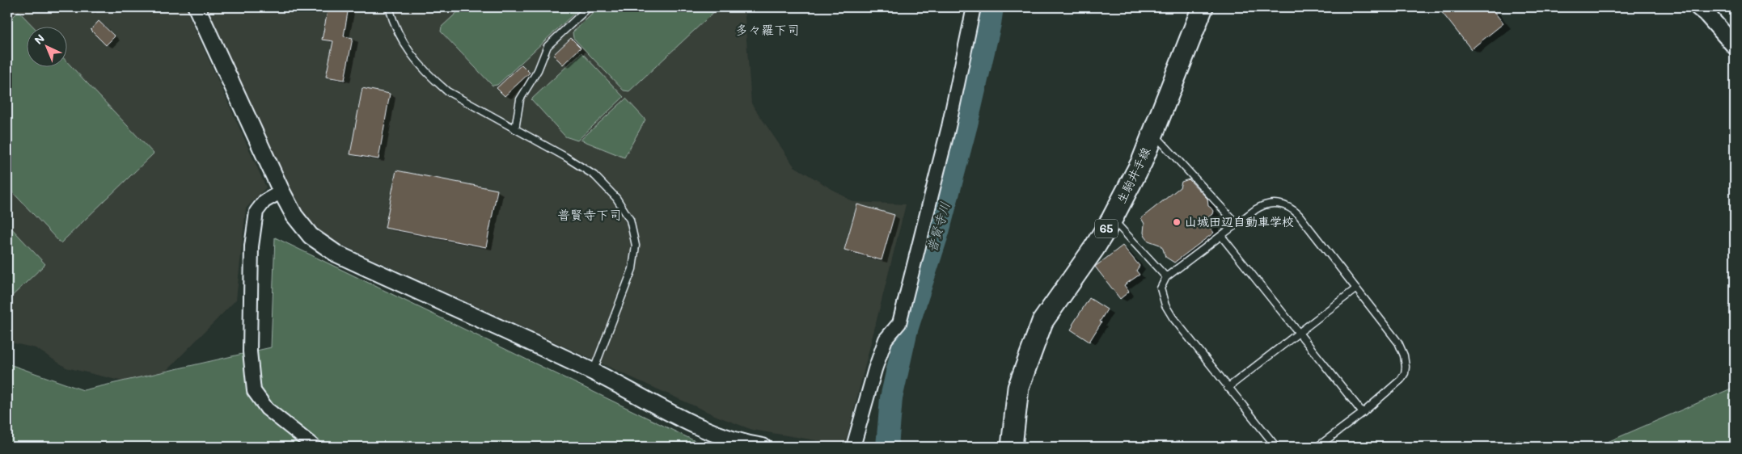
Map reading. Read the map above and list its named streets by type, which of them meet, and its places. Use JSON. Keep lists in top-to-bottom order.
{
  "streets": {
    "main road": ["生駒井手線", "65"]
  },
  "districts": ["多々羅下司", "普賢寺下司"],
  "water": ["普賢寺川"],
  "places": ["山城田辺自動車学校"],
  "north": "top left"
}
